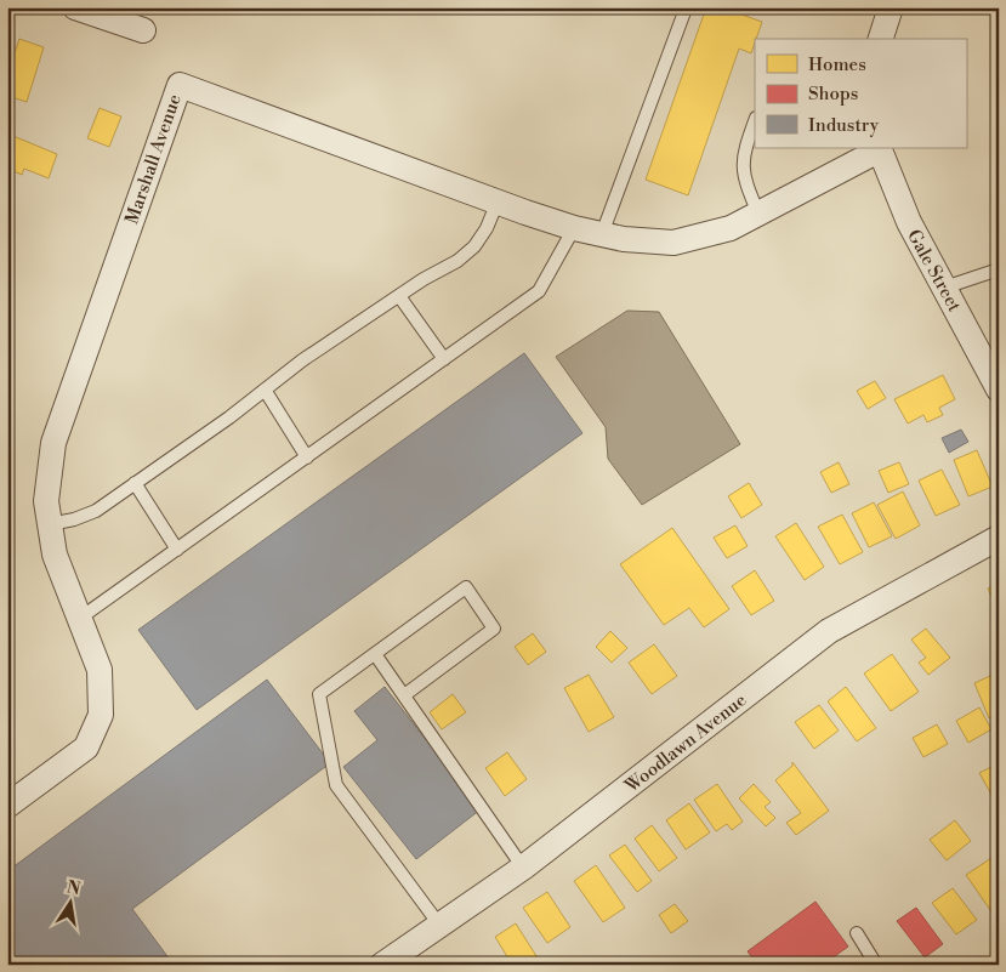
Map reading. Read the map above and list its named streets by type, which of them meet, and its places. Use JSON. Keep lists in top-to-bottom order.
{
  "streets": {
    "street": ["Marshall Avenue", "Gale Street", "Woodlawn Avenue"]
  },
  "crossings": [
    ["Marshall Avenue", "Gale Street"]
  ],
  "legend": ["Homes", "Shops", "Industry"],
  "north": "top"
}
